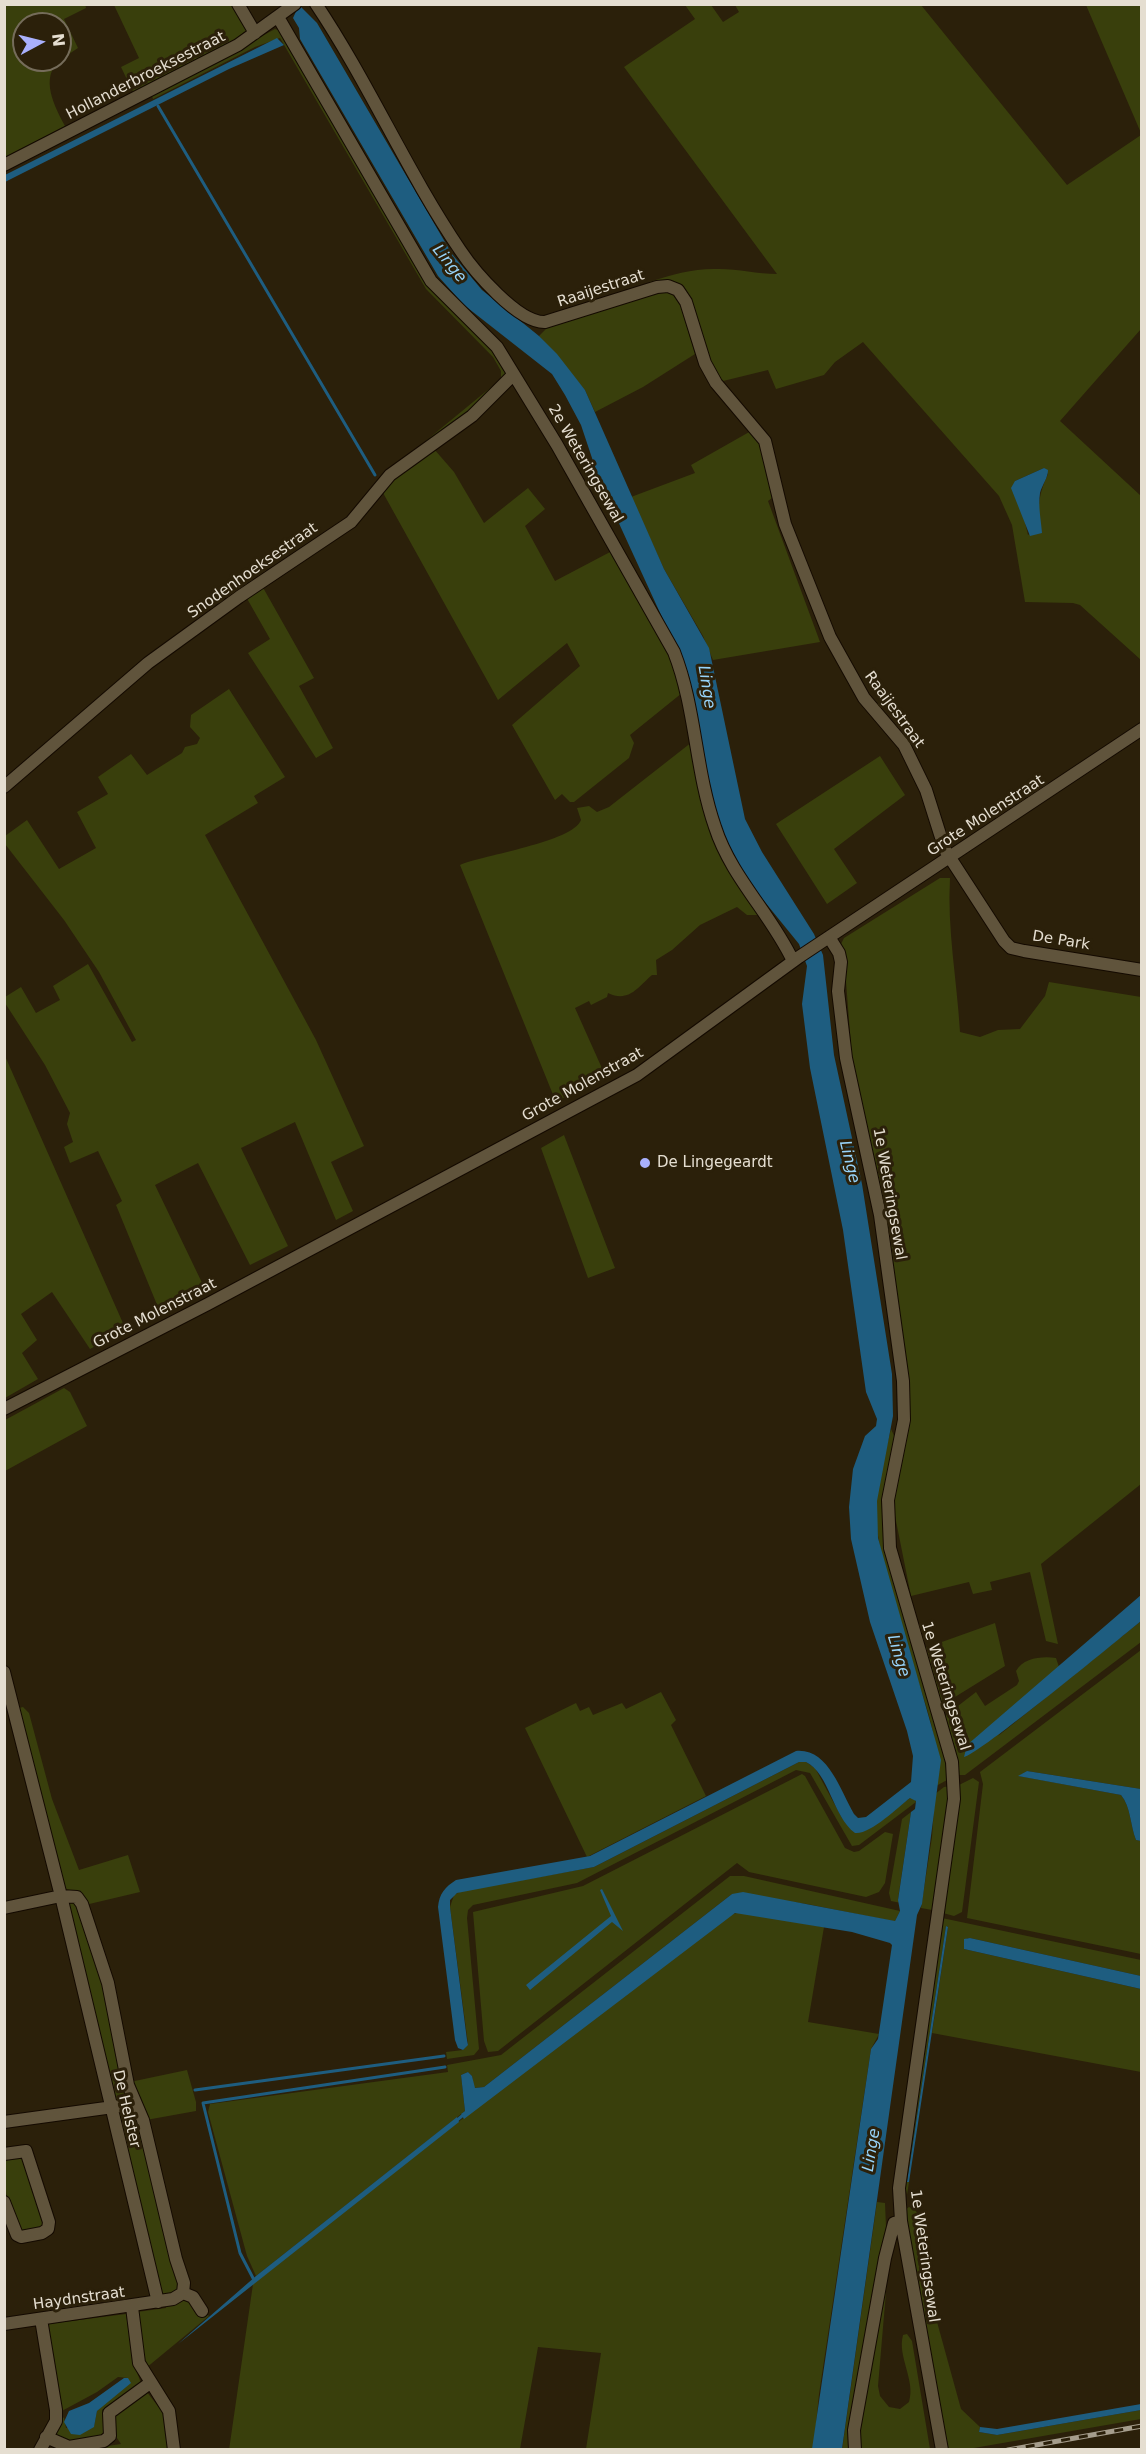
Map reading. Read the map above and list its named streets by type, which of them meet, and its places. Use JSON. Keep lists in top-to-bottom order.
{
  "streets": {
    "street": [
      "Hollanderbroeksestraat",
      "Raaijestraat",
      "2e Weteringsewal",
      "Snodenhoeksestraat",
      "Grote Molenstraat",
      "De Park",
      "1e Weteringsewal",
      "De Helster",
      "Haydnstraat"
    ]
  },
  "crossings": [
    ["Hollanderbroeksestraat", "2e Weteringsewal"],
    ["Raaijestraat", "Grote Molenstraat"],
    ["Raaijestraat", "De Park"],
    ["2e Weteringsewal", "Snodenhoeksestraat"],
    ["2e Weteringsewal", "Grote Molenstraat"],
    ["Grote Molenstraat", "De Park"],
    ["Grote Molenstraat", "1e Weteringsewal"],
    ["De Helster", "Haydnstraat"]
  ],
  "water": ["Linge"],
  "places": ["De Lingegeardt"],
  "north": "right"
}
